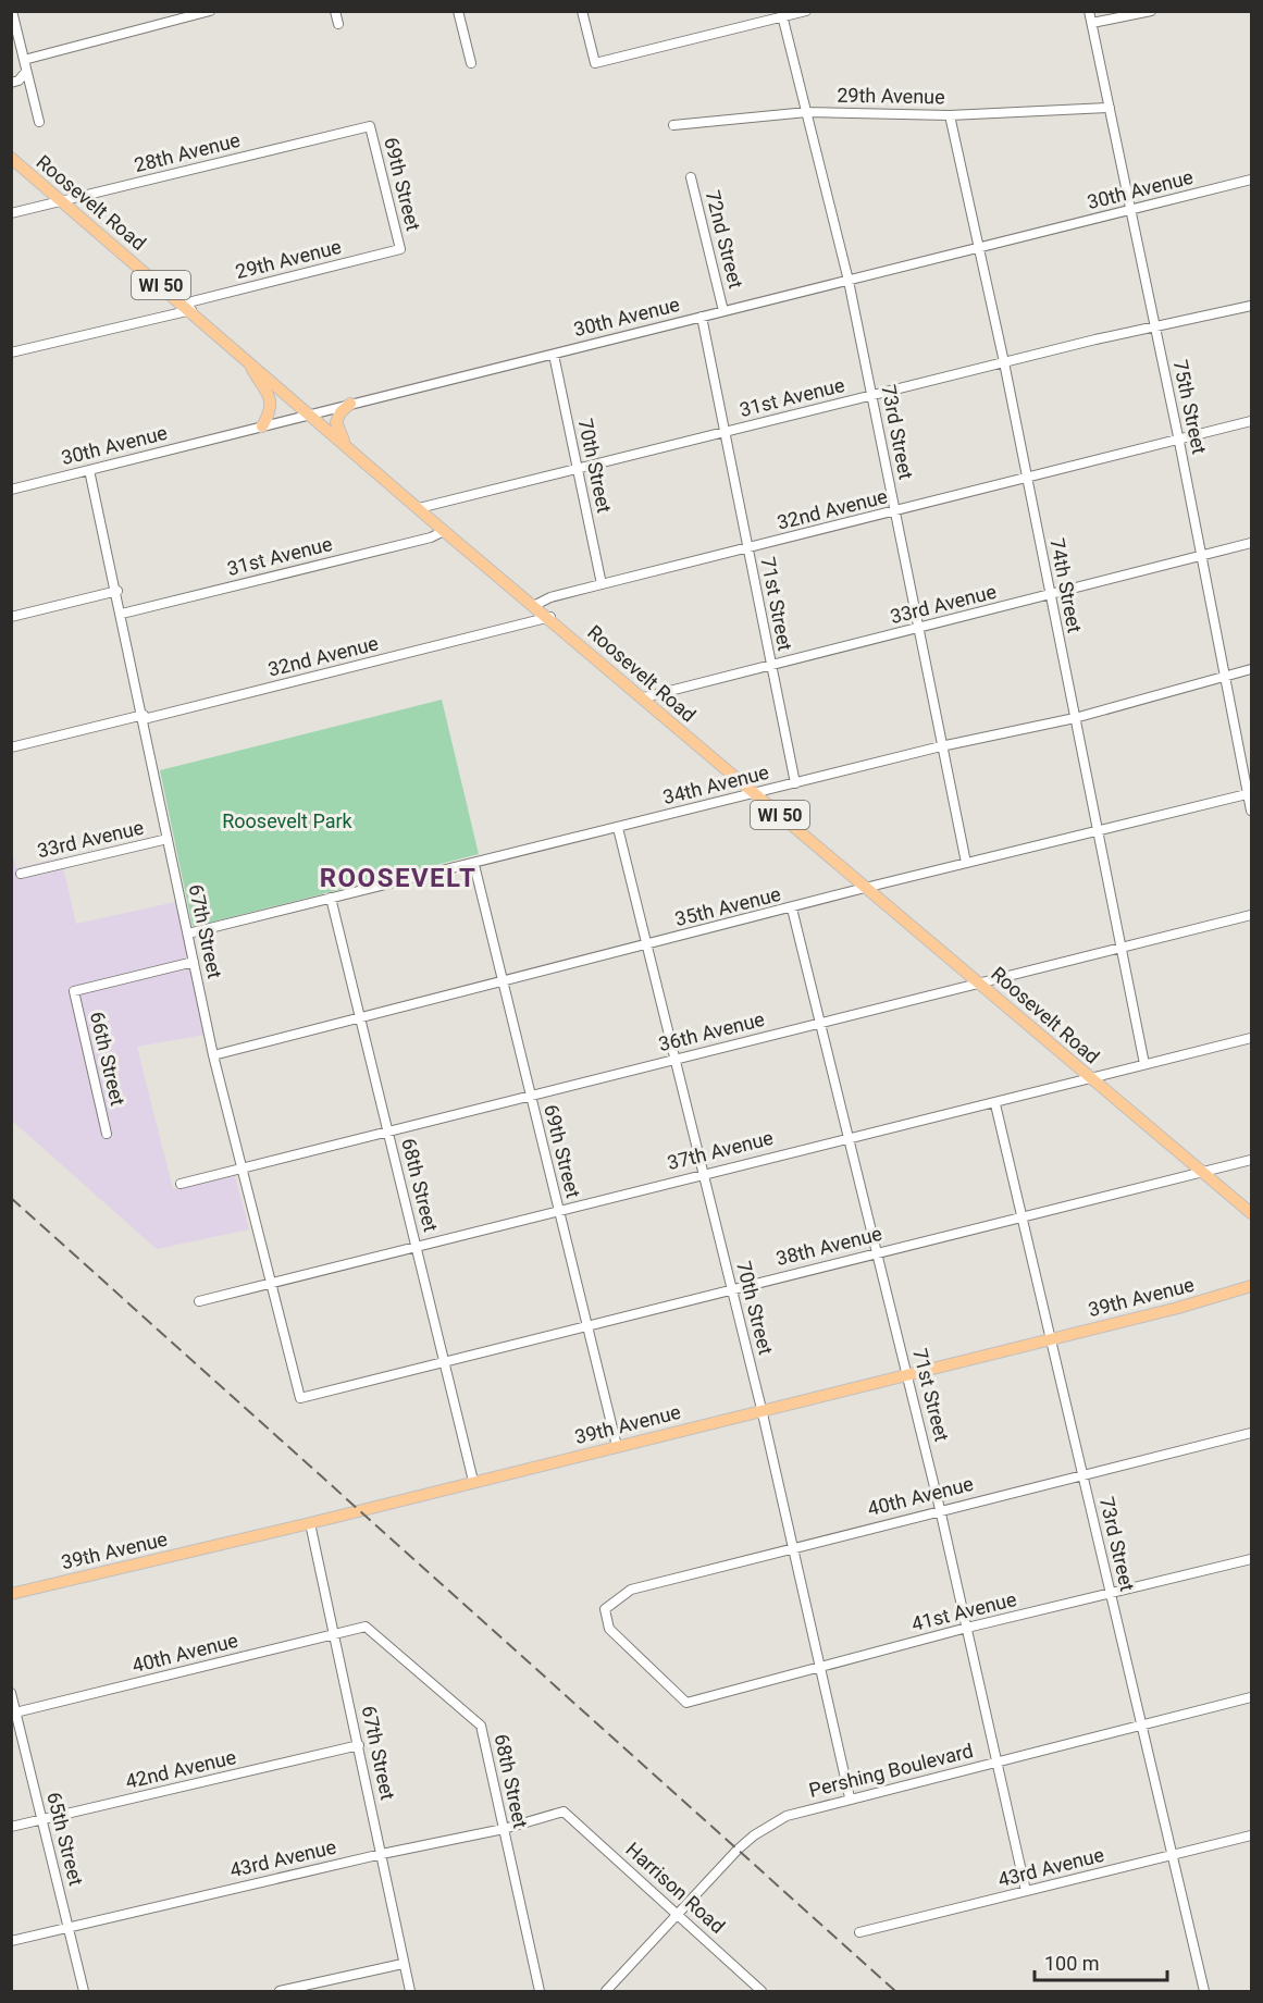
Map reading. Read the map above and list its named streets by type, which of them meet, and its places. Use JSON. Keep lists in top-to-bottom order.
{
  "streets": {
    "main road": ["Roosevelt Road", "WI 50", "39th Avenue"],
    "street": [
      "29th Avenue",
      "28th Avenue",
      "69th Street",
      "30th Avenue",
      "72nd Street",
      "31st Avenue",
      "75th Street",
      "73rd Street",
      "70th Street",
      "32nd Avenue",
      "74th Street",
      "71st Street",
      "33rd Avenue",
      "34th Avenue",
      "35th Avenue",
      "67th Street",
      "36th Avenue",
      "66th Street",
      "37th Avenue",
      "68th Street",
      "38th Avenue",
      "40th Avenue",
      "41st Avenue",
      "42nd Avenue",
      "Pershing Boulevard",
      "65th Street",
      "43rd Avenue",
      "Harrison Road"
    ]
  },
  "crossings": [
    ["29th Avenue", "69th Street"],
    ["29th Avenue", "Roosevelt Road"],
    ["29th Avenue", "75th Street"],
    ["29th Avenue", "73rd Street"],
    ["29th Avenue", "74th Street"],
    ["28th Avenue", "69th Street"],
    ["28th Avenue", "Roosevelt Road"],
    ["69th Street", "34th Avenue"],
    ["69th Street", "35th Avenue"],
    ["69th Street", "36th Avenue"],
    ["69th Street", "37th Avenue"],
    ["69th Street", "38th Avenue"],
    ["69th Street", "39th Avenue"],
    ["30th Avenue", "Roosevelt Road"],
    ["30th Avenue", "72nd Street"],
    ["30th Avenue", "75th Street"],
    ["30th Avenue", "73rd Street"],
    ["30th Avenue", "70th Street"],
    ["30th Avenue", "74th Street"],
    ["30th Avenue", "71st Street"],
    ["30th Avenue", "67th Street"],
    ["Roosevelt Road", "31st Avenue"],
    ["Roosevelt Road", "32nd Avenue"],
    ["Roosevelt Road", "33rd Avenue"],
    ["Roosevelt Road", "34th Avenue"],
    ["Roosevelt Road", "35th Avenue"],
    ["Roosevelt Road", "36th Avenue"],
    ["Roosevelt Road", "37th Avenue"],
    ["Roosevelt Road", "38th Avenue"],
    ["31st Avenue", "75th Street"],
    ["31st Avenue", "73rd Street"],
    ["31st Avenue", "70th Street"],
    ["31st Avenue", "74th Street"],
    ["31st Avenue", "71st Street"],
    ["31st Avenue", "67th Street"],
    ["75th Street", "32nd Avenue"],
    ["75th Street", "33rd Avenue"],
    ["75th Street", "34th Avenue"],
    ["75th Street", "35th Avenue"],
    ["73rd Street", "32nd Avenue"],
    ["73rd Street", "33rd Avenue"],
    ["73rd Street", "34th Avenue"],
    ["73rd Street", "35th Avenue"],
    ["73rd Street", "37th Avenue"],
    ["73rd Street", "38th Avenue"],
    ["73rd Street", "39th Avenue"],
    ["73rd Street", "40th Avenue"],
    ["73rd Street", "41st Avenue"],
    ["73rd Street", "Pershing Boulevard"],
    ["73rd Street", "43rd Avenue"],
    ["70th Street", "32nd Avenue"],
    ["70th Street", "34th Avenue"],
    ["70th Street", "35th Avenue"],
    ["70th Street", "36th Avenue"],
    ["70th Street", "37th Avenue"],
    ["70th Street", "38th Avenue"],
    ["70th Street", "39th Avenue"],
    ["70th Street", "40th Avenue"],
    ["70th Street", "41st Avenue"],
    ["70th Street", "Pershing Boulevard"],
    ["32nd Avenue", "74th Street"],
    ["32nd Avenue", "71st Street"],
    ["32nd Avenue", "67th Street"],
    ["74th Street", "33rd Avenue"],
    ["74th Street", "34th Avenue"],
    ["74th Street", "35th Avenue"],
    ["74th Street", "36th Avenue"],
    ["74th Street", "37th Avenue"],
    ["71st Street", "33rd Avenue"],
    ["71st Street", "34th Avenue"],
    ["71st Street", "35th Avenue"],
    ["71st Street", "36th Avenue"],
    ["71st Street", "37th Avenue"],
    ["71st Street", "38th Avenue"],
    ["71st Street", "39th Avenue"],
    ["71st Street", "40th Avenue"],
    ["71st Street", "41st Avenue"],
    ["71st Street", "Pershing Boulevard"],
    ["71st Street", "43rd Avenue"],
    ["33rd Avenue", "67th Street"],
    ["34th Avenue", "67th Street"],
    ["34th Avenue", "68th Street"],
    ["35th Avenue", "67th Street"],
    ["35th Avenue", "68th Street"],
    ["67th Street", "36th Avenue"],
    ["67th Street", "66th Street"],
    ["67th Street", "37th Avenue"],
    ["67th Street", "38th Avenue"],
    ["67th Street", "39th Avenue"],
    ["67th Street", "40th Avenue"],
    ["67th Street", "42nd Avenue"],
    ["67th Street", "43rd Avenue"],
    ["36th Avenue", "68th Street"],
    ["37th Avenue", "68th Street"],
    ["68th Street", "38th Avenue"],
    ["68th Street", "39th Avenue"],
    ["68th Street", "40th Avenue"],
    ["68th Street", "43rd Avenue"],
    ["40th Avenue", "41st Avenue"],
    ["40th Avenue", "65th Street"],
    ["42nd Avenue", "65th Street"],
    ["Pershing Boulevard", "Harrison Road"],
    ["65th Street", "43rd Avenue"],
    ["43rd Avenue", "Harrison Road"]
  ],
  "districts": ["ROOSEVELT"],
  "parks": ["Roosevelt Park"],
  "scale_bar": "100 m"
}
